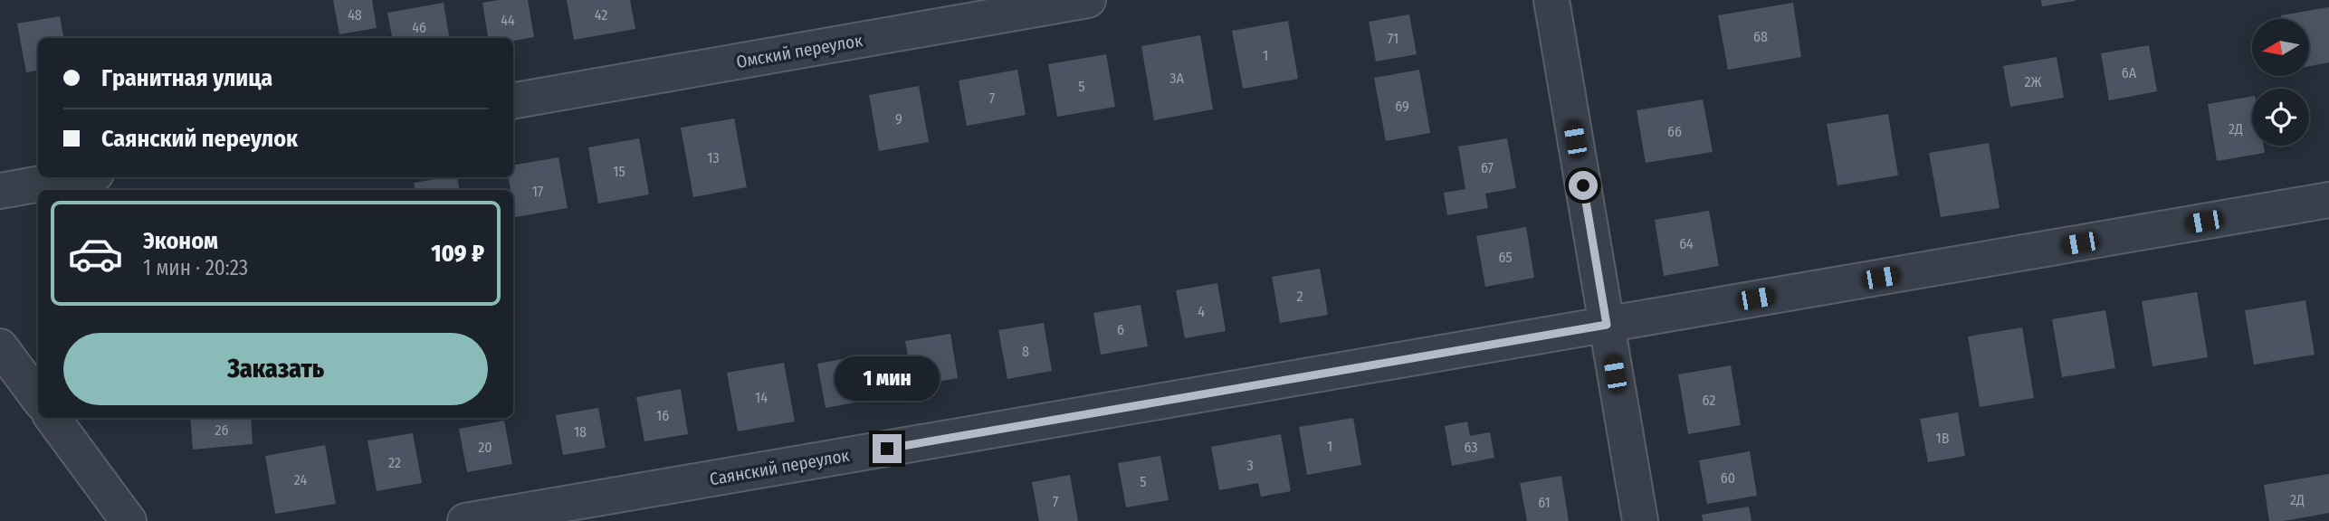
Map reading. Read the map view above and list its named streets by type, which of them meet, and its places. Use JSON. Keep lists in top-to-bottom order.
{
  "streets": {
    "street": ["Омский переулок", "Саянский переулок"]
  },
  "house_numbers": [
    "48",
    "42",
    "44",
    "46",
    "68",
    "71",
    "1",
    "6А",
    "3А",
    "2Ж",
    "5",
    "7",
    "69",
    "9",
    "2Д",
    "66",
    "13",
    "67",
    "15",
    "17",
    "64",
    "65",
    "2",
    "4",
    "6",
    "8",
    "14",
    "62",
    "16",
    "26",
    "18",
    "1В",
    "1",
    "20",
    "63",
    "22",
    "3",
    "60",
    "24",
    "5",
    "2Д",
    "7",
    "61"
  ],
  "north": "left",
  "page": {
    "banner": ["Гранитная улица", "Саянский переулок"],
    "list": [
      {
        "name": "Эконом",
        "note": "1 мин · 20:23",
        "value": "109 ₽"
      }
    ],
    "buttons": "Заказать",
    "bubble": "1 мин"
  }
}
